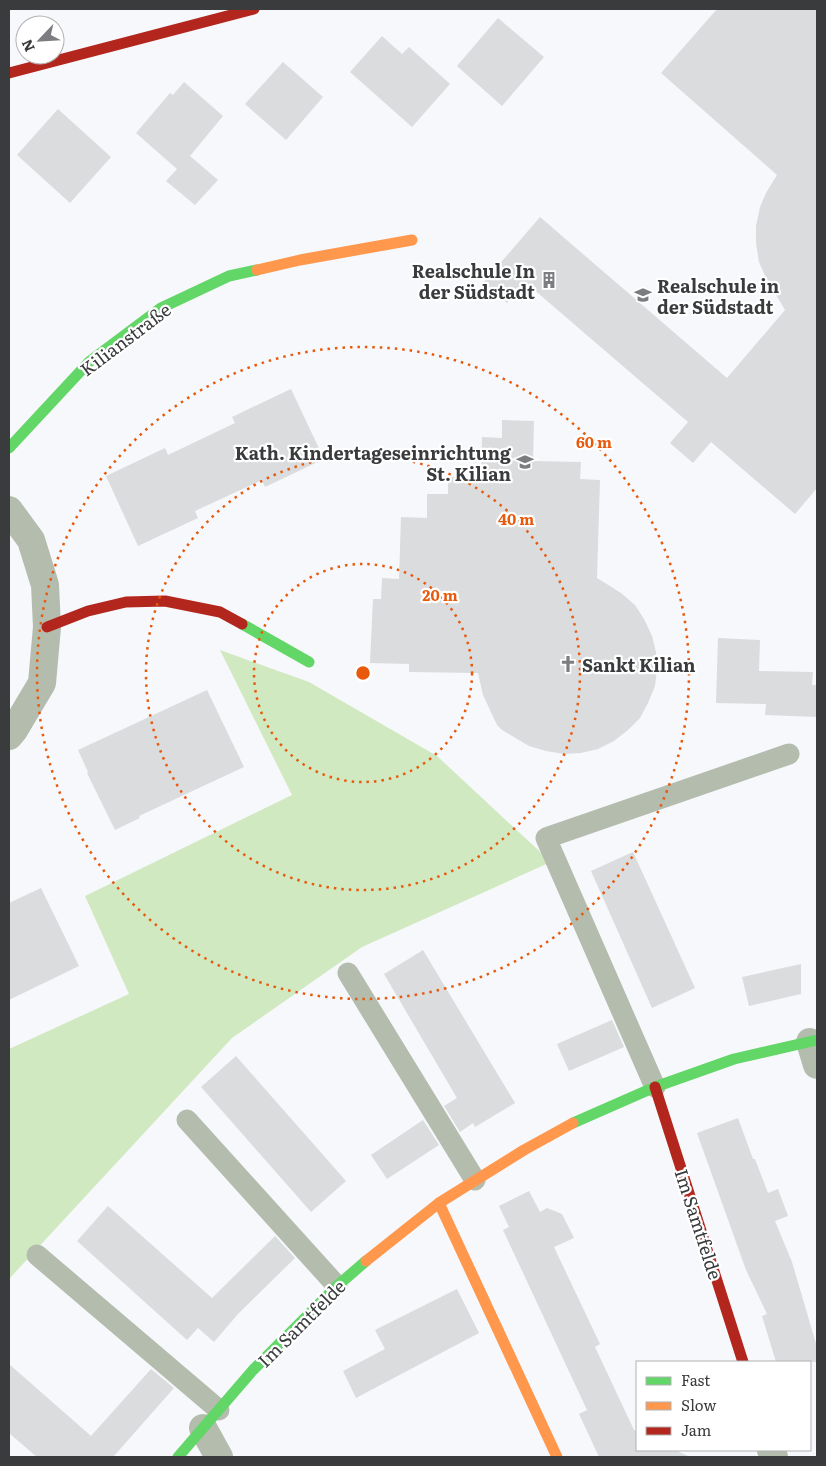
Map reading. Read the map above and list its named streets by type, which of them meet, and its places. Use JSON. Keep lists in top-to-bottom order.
{
  "streets": {
    "street": ["Kilianstraße", "Im Samtfelde"]
  },
  "places": {
    "building": ["Realschule In der Südstadt"],
    "school or university": ["Realschule in der Südstadt", "Kath. Kindertageseinrichtung St. Kilian"],
    "church": ["Sankt Kilian"]
  },
  "legend": ["Fast", "Slow", "Jam"],
  "north": "bottom left",
  "rings": ["60 m", "40 m", "20 m"]
}
